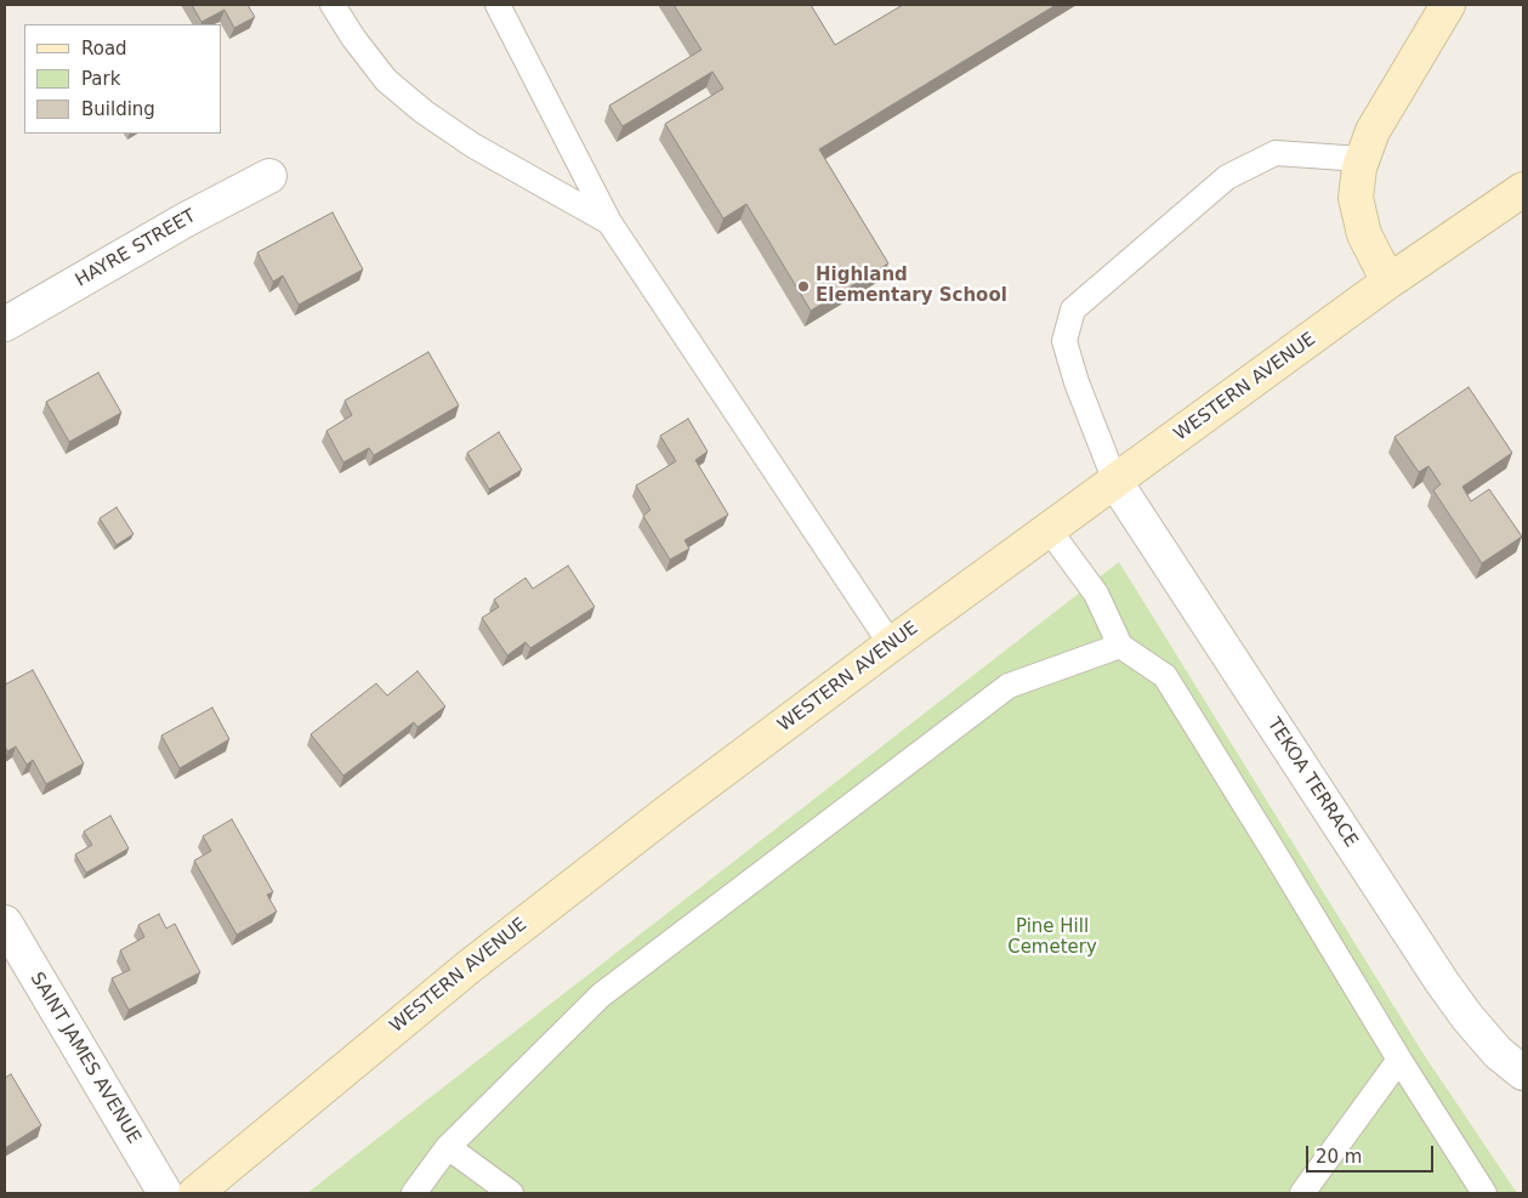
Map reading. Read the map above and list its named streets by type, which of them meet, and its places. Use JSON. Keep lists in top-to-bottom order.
{
  "streets": {
    "main road": ["WESTERN AVENUE"],
    "street": ["HAYRE STREET", "TEKOA TERRACE", "SAINT JAMES AVENUE"]
  },
  "crossings": [
    ["WESTERN AVENUE", "TEKOA TERRACE"]
  ],
  "parks": ["Pine Hill Cemetery"],
  "places": ["Highland Elementary School"],
  "legend": ["Road", "Park", "Building"],
  "scale_bar": "20 m"
}
